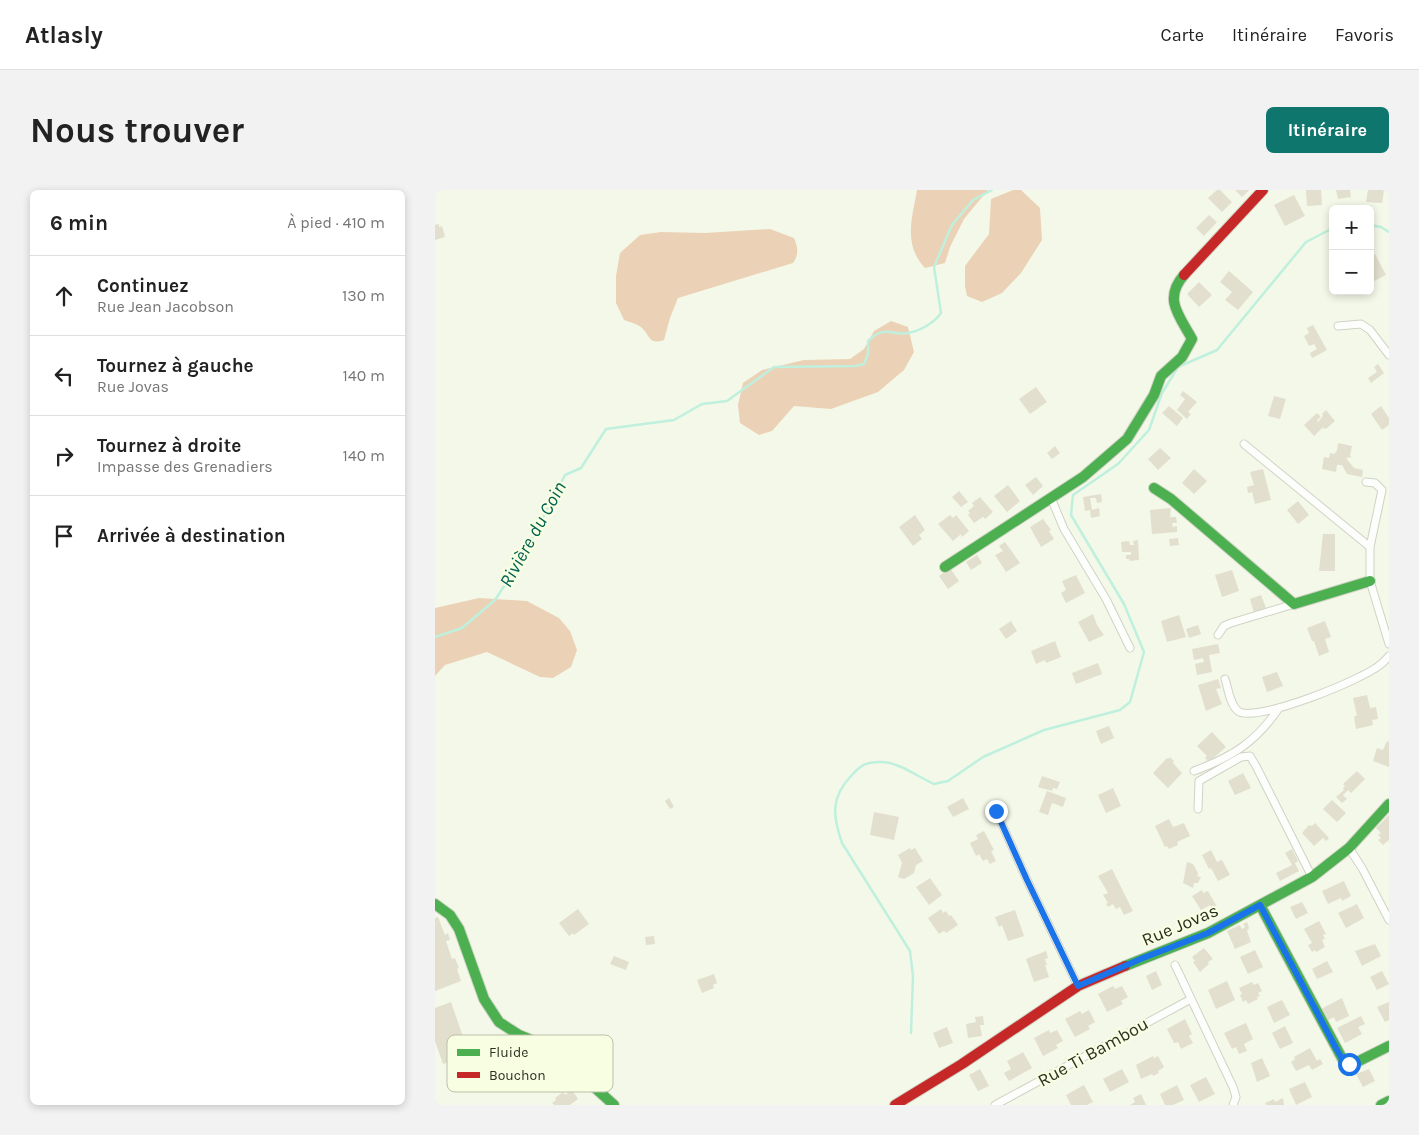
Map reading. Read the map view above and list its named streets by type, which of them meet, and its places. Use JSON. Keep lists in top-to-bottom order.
{
  "streets": {
    "street": ["Rue Jovas", "Rue Ti Bambou"]
  },
  "water": ["Rivière du Coin"],
  "legend": ["Fluide", "Bouchon"],
  "page": {
    "header": "Atlasly",
    "nav": ["Carte", "Itinéraire", "Favoris"],
    "buttons": "Itinéraire",
    "title": "Nous trouver",
    "heading": ["6 min", "À pied · 410 m"],
    "map_buttons": ["+", "−"],
    "list": [
      ["Continuez", "Rue Jean Jacobson", "130 m"],
      ["Tournez à gauche", "Rue Jovas", "140 m"],
      ["Tournez à droite", "Impasse des Grenadiers", "140 m"],
      "Arrivée à destination"
    ]
  }
}
